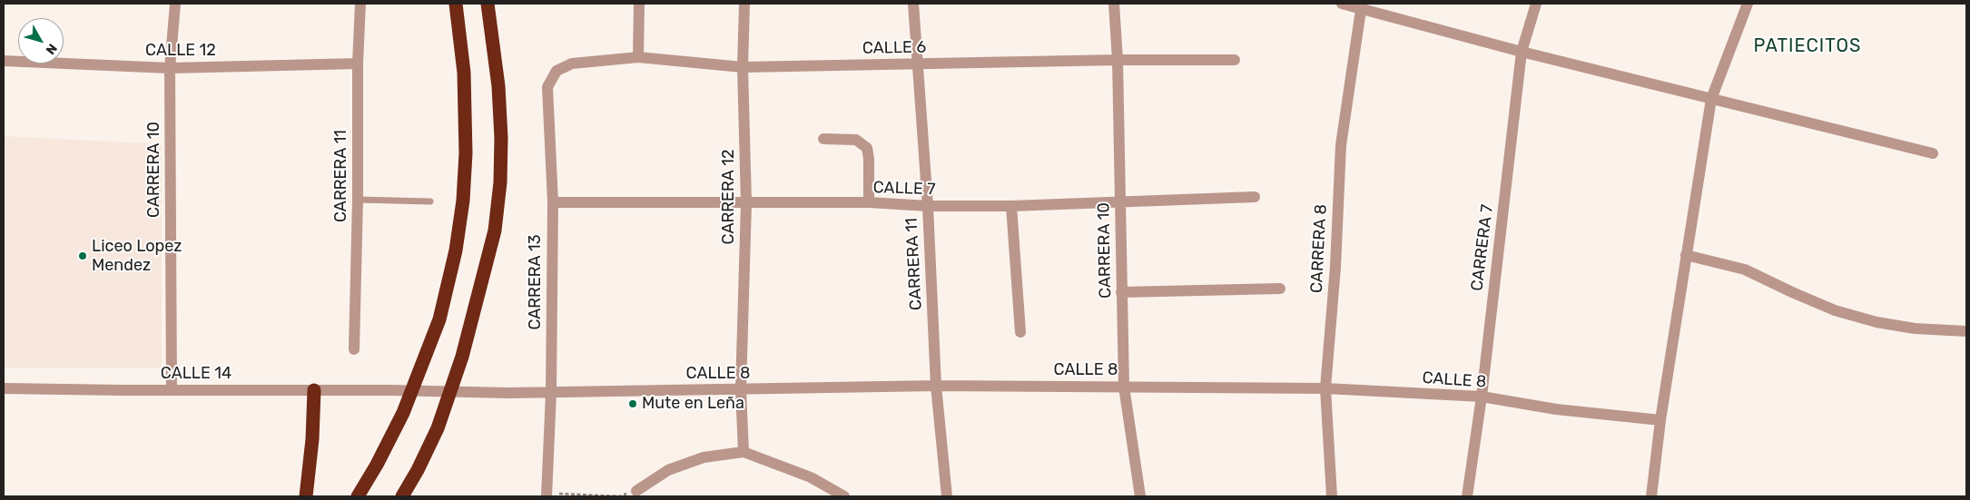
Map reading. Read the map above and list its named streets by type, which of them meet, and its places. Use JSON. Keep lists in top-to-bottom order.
{
  "streets": {
    "street": [
      "CALLE 6",
      "CALLE 12",
      "CARRERA 10",
      "CARRERA 11",
      "CALLE 7",
      "CARRERA 12",
      "CARRERA 7",
      "CARRERA 8",
      "CARRERA 13",
      "CALLE 8",
      "CALLE 14"
    ]
  },
  "crossings": [
    ["CALLE 6", "CARRERA 10"],
    ["CALLE 6", "CARRERA 11"],
    ["CALLE 6", "CARRERA 12"],
    ["CALLE 6", "CARRERA 13"],
    ["CALLE 12", "CARRERA 10"],
    ["CALLE 12", "CARRERA 11"],
    ["CARRERA 10", "CALLE 7"],
    ["CARRERA 10", "CALLE 8"],
    ["CARRERA 10", "CALLE 14"],
    ["CARRERA 11", "CALLE 7"],
    ["CARRERA 11", "CALLE 8"],
    ["CALLE 7", "CARRERA 12"],
    ["CALLE 7", "CARRERA 13"],
    ["CARRERA 12", "CALLE 8"],
    ["CARRERA 7", "CALLE 8"],
    ["CARRERA 8", "CALLE 8"],
    ["CARRERA 13", "CALLE 8"],
    ["CALLE 8", "CALLE 14"]
  ],
  "districts": ["PATIECITOS"],
  "places": ["Liceo Lopez Mendez", "Mute en Leña"],
  "north": "bottom right"
}
